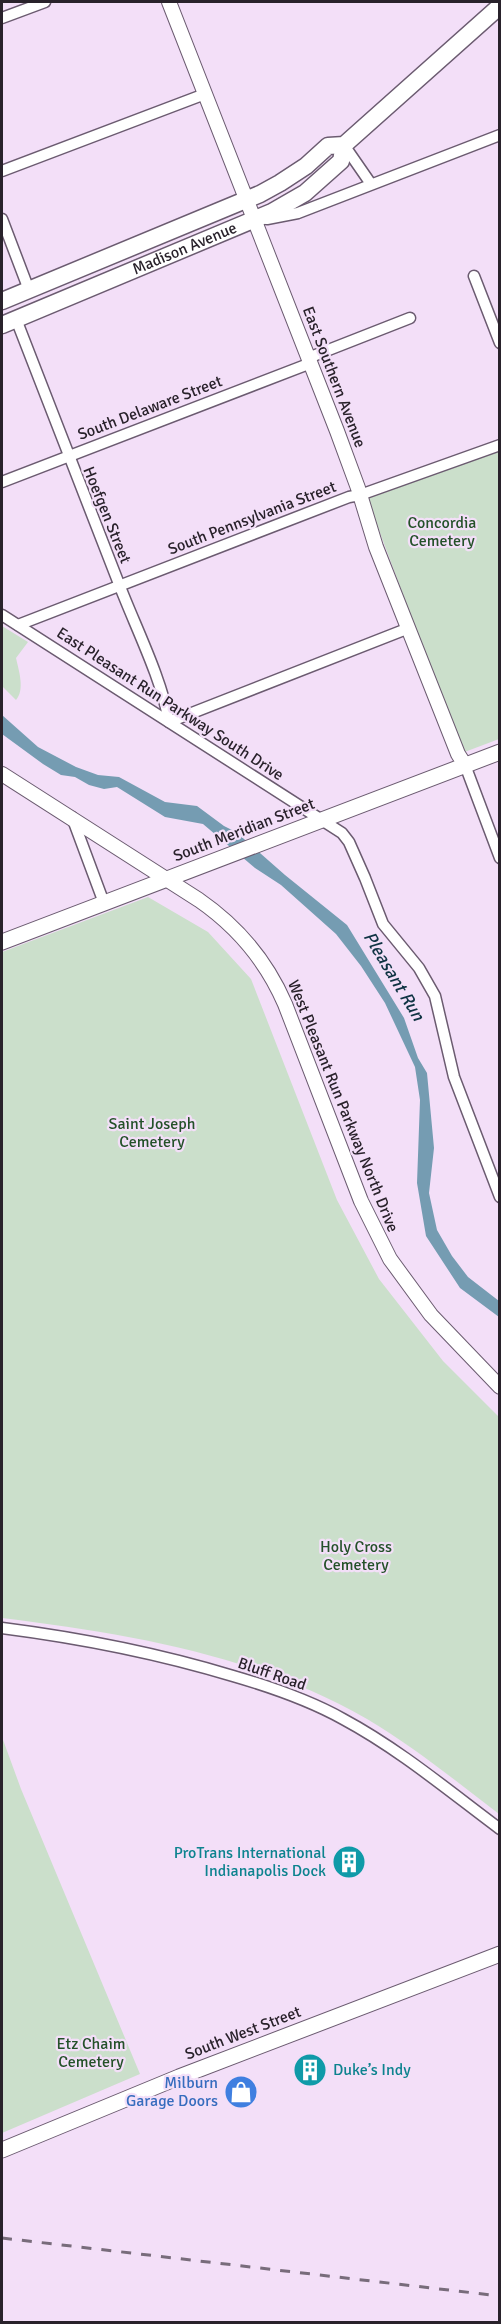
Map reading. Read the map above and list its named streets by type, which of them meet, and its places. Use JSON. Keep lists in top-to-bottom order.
{
  "streets": {
    "main road": ["Madison Avenue", "South Meridian Street", "South West Street"],
    "street": [
      "East Southern Avenue",
      "South Delaware Street",
      "Hoefgen Street",
      "South Pennsylvania Street",
      "East Pleasant Run Parkway South Drive",
      "West Pleasant Run Parkway North Drive",
      "Bluff Road"
    ]
  },
  "crossings": [
    ["Madison Avenue", "East Southern Avenue"],
    ["Madison Avenue", "Hoefgen Street"],
    ["East Southern Avenue", "South Delaware Street"],
    ["East Southern Avenue", "South Pennsylvania Street"],
    ["East Southern Avenue", "South Meridian Street"],
    ["South Delaware Street", "Hoefgen Street"],
    ["Hoefgen Street", "South Pennsylvania Street"],
    ["Hoefgen Street", "East Pleasant Run Parkway South Drive"],
    ["South Pennsylvania Street", "East Pleasant Run Parkway South Drive"],
    ["East Pleasant Run Parkway South Drive", "South Meridian Street"],
    ["South Meridian Street", "West Pleasant Run Parkway North Drive"]
  ],
  "water": ["Pleasant Run"],
  "parks": [
    "Concordia Cemetery",
    "Saint Joseph Cemetery",
    "Holy Cross Cemetery",
    "Etz Chaim Cemetery"
  ],
  "places": {
    "building": ["ProTrans International Indianapolis Dock", "Duke’s Indy"],
    "shop": ["Milburn Garage Doors"]
  }
}
